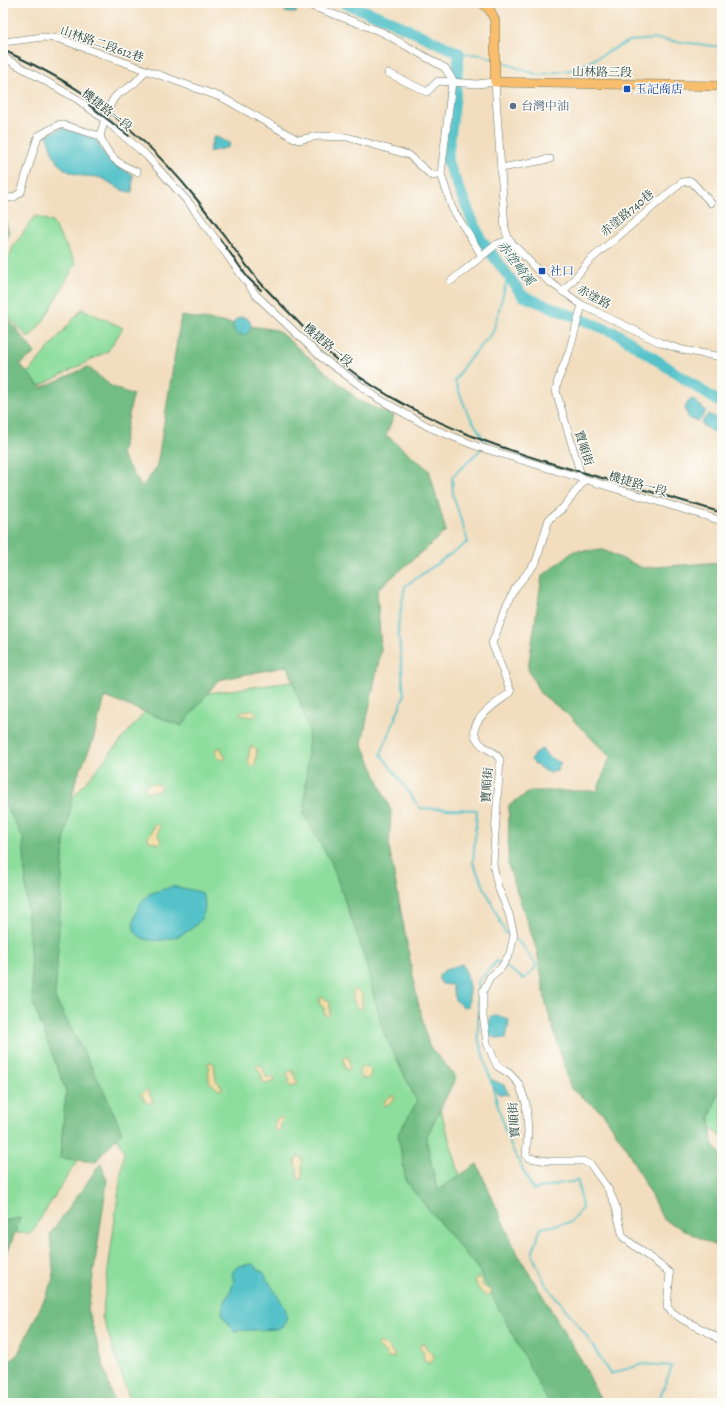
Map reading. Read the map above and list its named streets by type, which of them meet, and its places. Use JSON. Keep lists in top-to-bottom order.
{
  "streets": {
    "main road": ["山林路三段"],
    "street": [
      "山林路二段612巷",
      "機捷路一段",
      "赤塗路740巷",
      "赤塗路",
      "寶順街"
    ]
  },
  "crossings": [
    ["機捷路一段", "寶順街"],
    ["赤塗路740巷", "赤塗路"],
    ["赤塗路", "寶順街"]
  ],
  "water": ["赤塗崎溪"],
  "places": {
    "transit": ["玉記商店", "社口"],
    "other": ["台灣中油"]
  }
}
